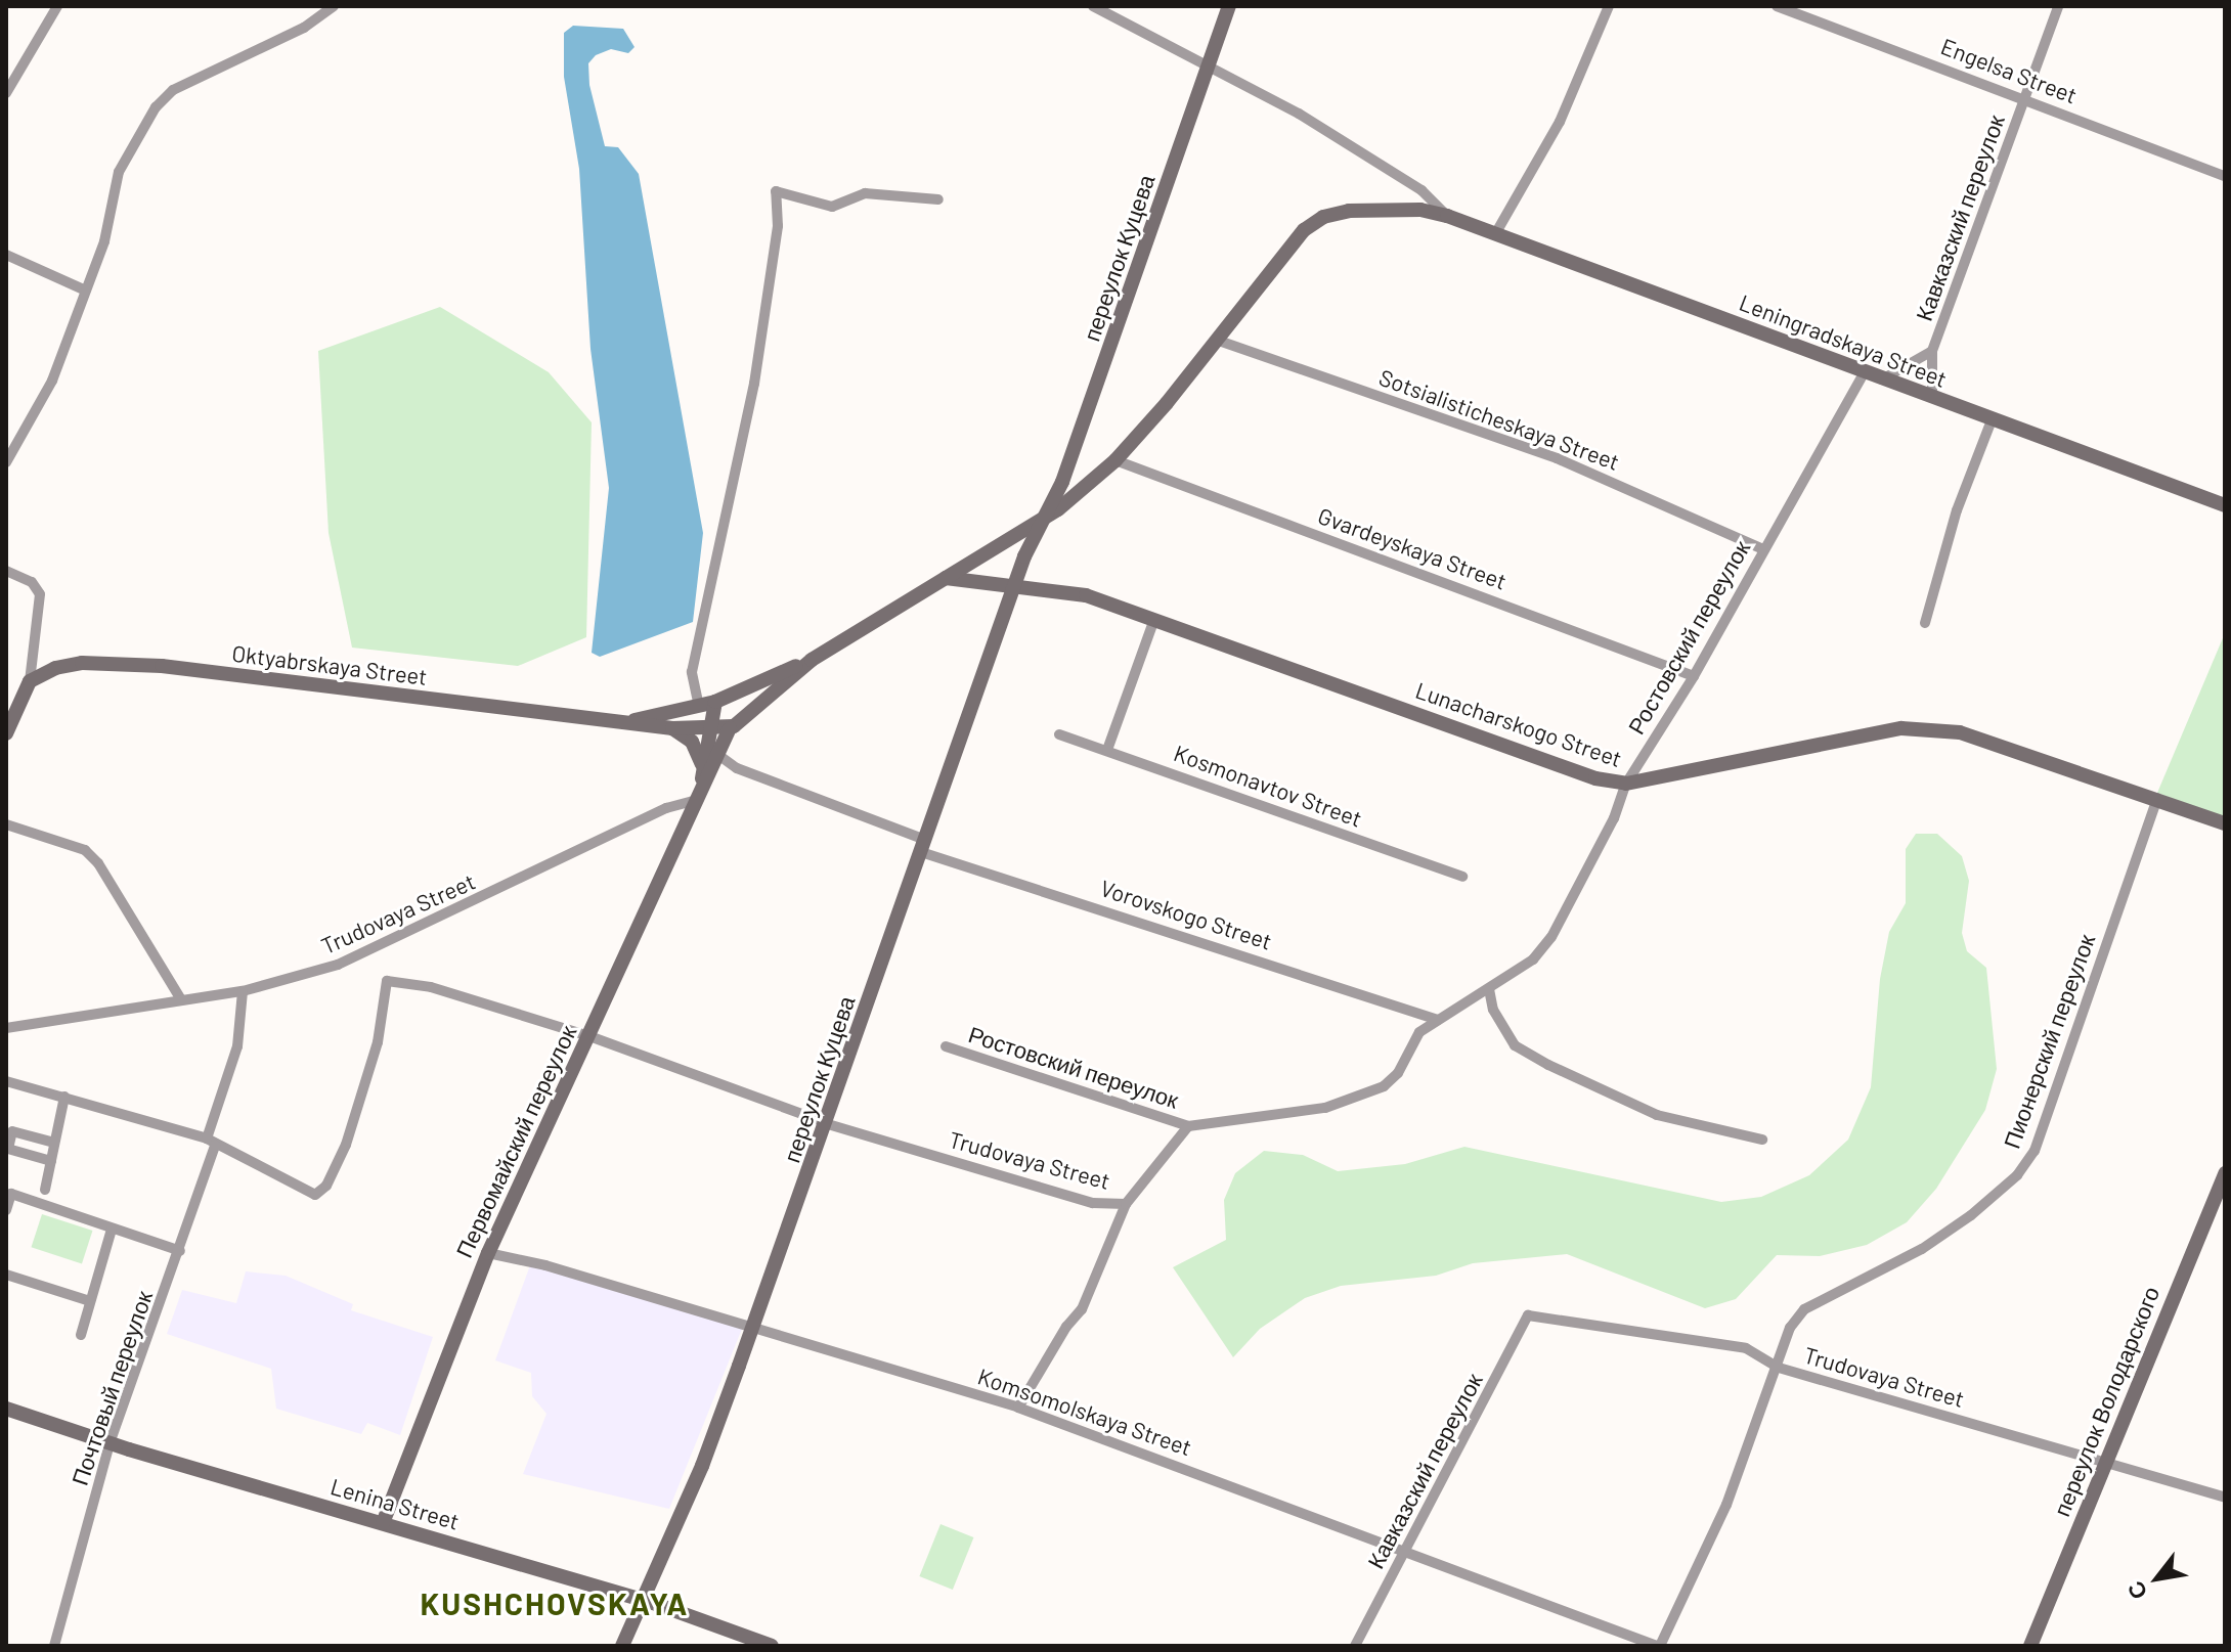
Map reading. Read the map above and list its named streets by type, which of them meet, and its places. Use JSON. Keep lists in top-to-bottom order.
{
  "streets": {
    "street": [
      "Engelsa Street",
      "Кавказский переулок",
      "переулок Куцева",
      "Leningradskaya Street",
      "Sotsialisticheskaya Street",
      "Gvardeyskaya Street",
      "Ростовский переулок",
      "Oktyabrskaya Street",
      "Lunacharskogo Street",
      "Kosmonavtov Street",
      "Trudovaya Street",
      "Vorovskogo Street",
      "Пионерский переулок",
      "Первомайский переулок",
      "Почтовый переулок",
      "переулок Володарского",
      "Komsomolskaya Street",
      "Lenina Street"
    ]
  },
  "crossings": [
    ["Engelsa Street", "Кавказский переулок"],
    ["Кавказский переулок", "Leningradskaya Street"],
    ["Кавказский переулок", "Trudovaya Street"],
    ["Кавказский переулок", "Komsomolskaya Street"],
    ["переулок Куцева", "Leningradskaya Street"],
    ["переулок Куцева", "Sotsialisticheskaya Street"],
    ["переулок Куцева", "Gvardeyskaya Street"],
    ["переулок Куцева", "Lunacharskogo Street"],
    ["переулок Куцева", "Trudovaya Street"],
    ["переулок Куцева", "Vorovskogo Street"],
    ["переулок Куцева", "Первомайский переулок"],
    ["переулок Куцева", "Komsomolskaya Street"],
    ["переулок Куцева", "Lenina Street"],
    ["Leningradskaya Street", "Ростовский переулок"],
    ["Sotsialisticheskaya Street", "Ростовский переулок"],
    ["Gvardeyskaya Street", "Ростовский переулок"],
    ["Ростовский переулок", "Lunacharskogo Street"],
    ["Ростовский переулок", "Trudovaya Street"],
    ["Ростовский переулок", "Vorovskogo Street"],
    ["Ростовский переулок", "Komsomolskaya Street"],
    ["Oktyabrskaya Street", "Первомайский переулок"],
    ["Lunacharskogo Street", "Пионерский переулок"],
    ["Lunacharskogo Street", "Первомайский переулок"],
    ["Trudovaya Street", "Пионерский переулок"],
    ["Trudovaya Street", "Первомайский переулок"],
    ["Trudovaya Street", "Почтовый переулок"],
    ["Trudovaya Street", "переулок Володарского"],
    ["Vorovskogo Street", "Первомайский переулок"],
    ["Пионерский переулок", "Komsomolskaya Street"],
    ["Первомайский переулок", "Komsomolskaya Street"],
    ["Первомайский переулок", "Lenina Street"],
    ["Почтовый переулок", "Lenina Street"]
  ],
  "districts": ["KUSHCHOVSKAYA"],
  "north": "bottom left"
}
